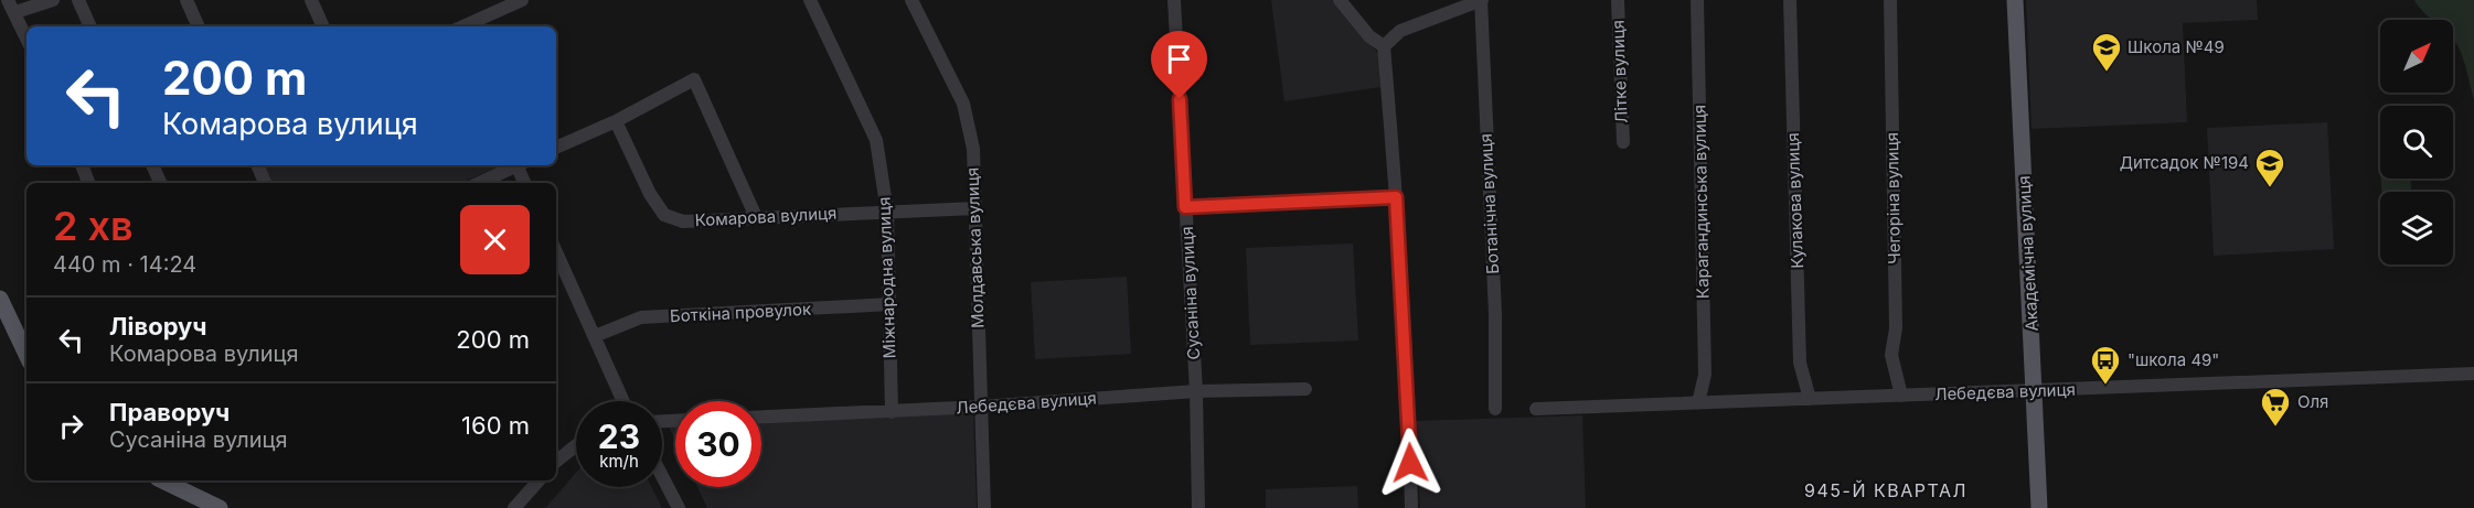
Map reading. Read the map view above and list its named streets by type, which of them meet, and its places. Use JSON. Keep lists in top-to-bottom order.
{
  "streets": {
    "main road": ["Академічна вулиця"],
    "street": [
      "Літке вулиця",
      "Чегоріна вулиця",
      "Кулакова вулиця",
      "Карагандинська вулиця",
      "Ботанічна вулиця",
      "Комарова вулиця",
      "Молдавська вулиця",
      "Міжнародна вулиця",
      "Сусаніна вулиця",
      "Боткіна провулок",
      "Лебедєва вулиця"
    ]
  },
  "crossings": [
    ["Чегоріна вулиця", "Лебедєва вулиця"],
    ["Кулакова вулиця", "Лебедєва вулиця"],
    ["Карагандинська вулиця", "Лебедєва вулиця"],
    ["Комарова вулиця", "Молдавська вулиця"],
    ["Комарова вулиця", "Міжнародна вулиця"],
    ["Молдавська вулиця", "Лебедєва вулиця"],
    ["Академічна вулиця", "Лебедєва вулиця"],
    ["Міжнародна вулиця", "Боткіна провулок"],
    ["Міжнародна вулиця", "Лебедєва вулиця"],
    ["Сусаніна вулиця", "Лебедєва вулиця"]
  ],
  "districts": ["945-Й КВАРТАЛ"],
  "places": {
    "school or university": ["Школа №49", "Дитсадок №194"],
    "bus stop": ["\"школа 49\""],
    "supermarket": ["Оля"]
  },
  "north": "top right",
  "page": {
    "turn": ["200 m", "Комарова вулиця"],
    "heading": ["2 хв", "440 m · 14:24"],
    "list": [
      {
        "name": "Ліворуч",
        "note": "Комарова вулиця",
        "value": "200 m"
      },
      {
        "name": "Праворуч",
        "note": "Сусаніна вулиця",
        "value": "160 m"
      }
    ],
    "speed": "23 km/h",
    "limit": "30"
  }
}
